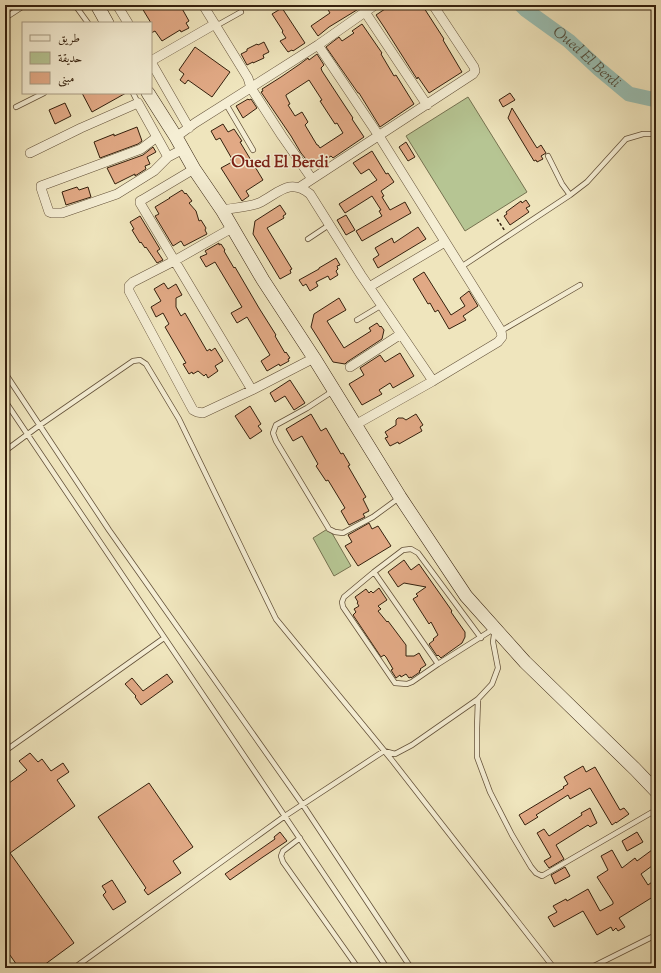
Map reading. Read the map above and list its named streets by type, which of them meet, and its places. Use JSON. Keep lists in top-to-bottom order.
{
  "districts": ["Oued El Berdi"],
  "water": ["Oued El Berdi"],
  "legend": ["طريق", "حديقة", "مبنى"]
}
